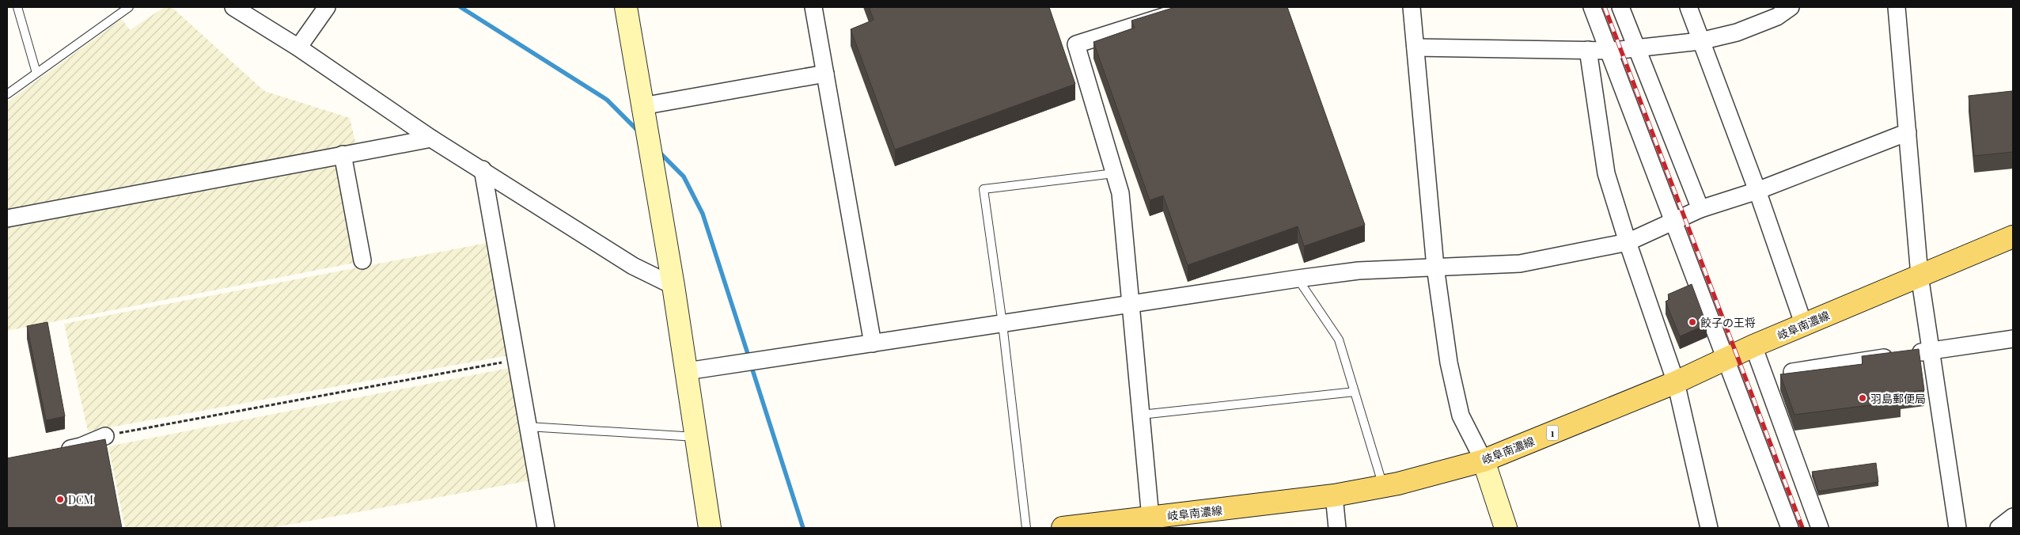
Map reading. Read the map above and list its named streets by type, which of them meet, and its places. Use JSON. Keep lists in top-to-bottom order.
{
  "streets": {
    "main road": ["岐阜南濃線", "1"]
  },
  "places": ["餃子の王将", "羽島郵便局", "DCM"]
}
